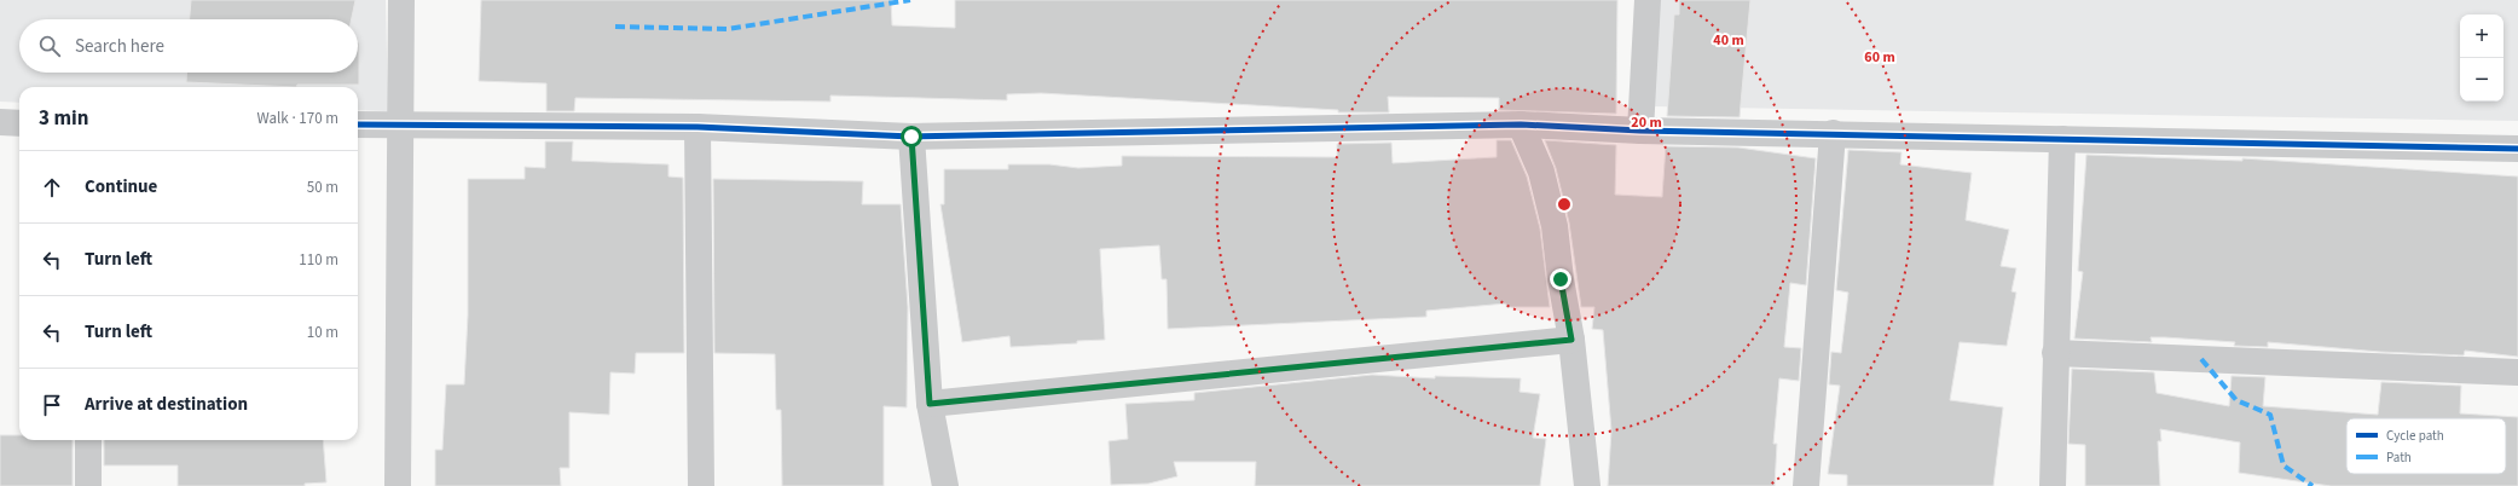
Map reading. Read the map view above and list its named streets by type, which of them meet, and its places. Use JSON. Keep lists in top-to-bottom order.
{
  "legend": ["Cycle path", "Path"],
  "page": {
    "map_buttons": ["+", "−"],
    "search": "Search here",
    "heading": ["3 min", "Walk · 170 m"],
    "list": [
      ["Continue", "50 m"],
      ["Turn left", "110 m"],
      ["Turn left", "10 m"],
      "Arrive at destination"
    ]
  },
  "rings": ["40 m", "60 m", "20 m"]
}
